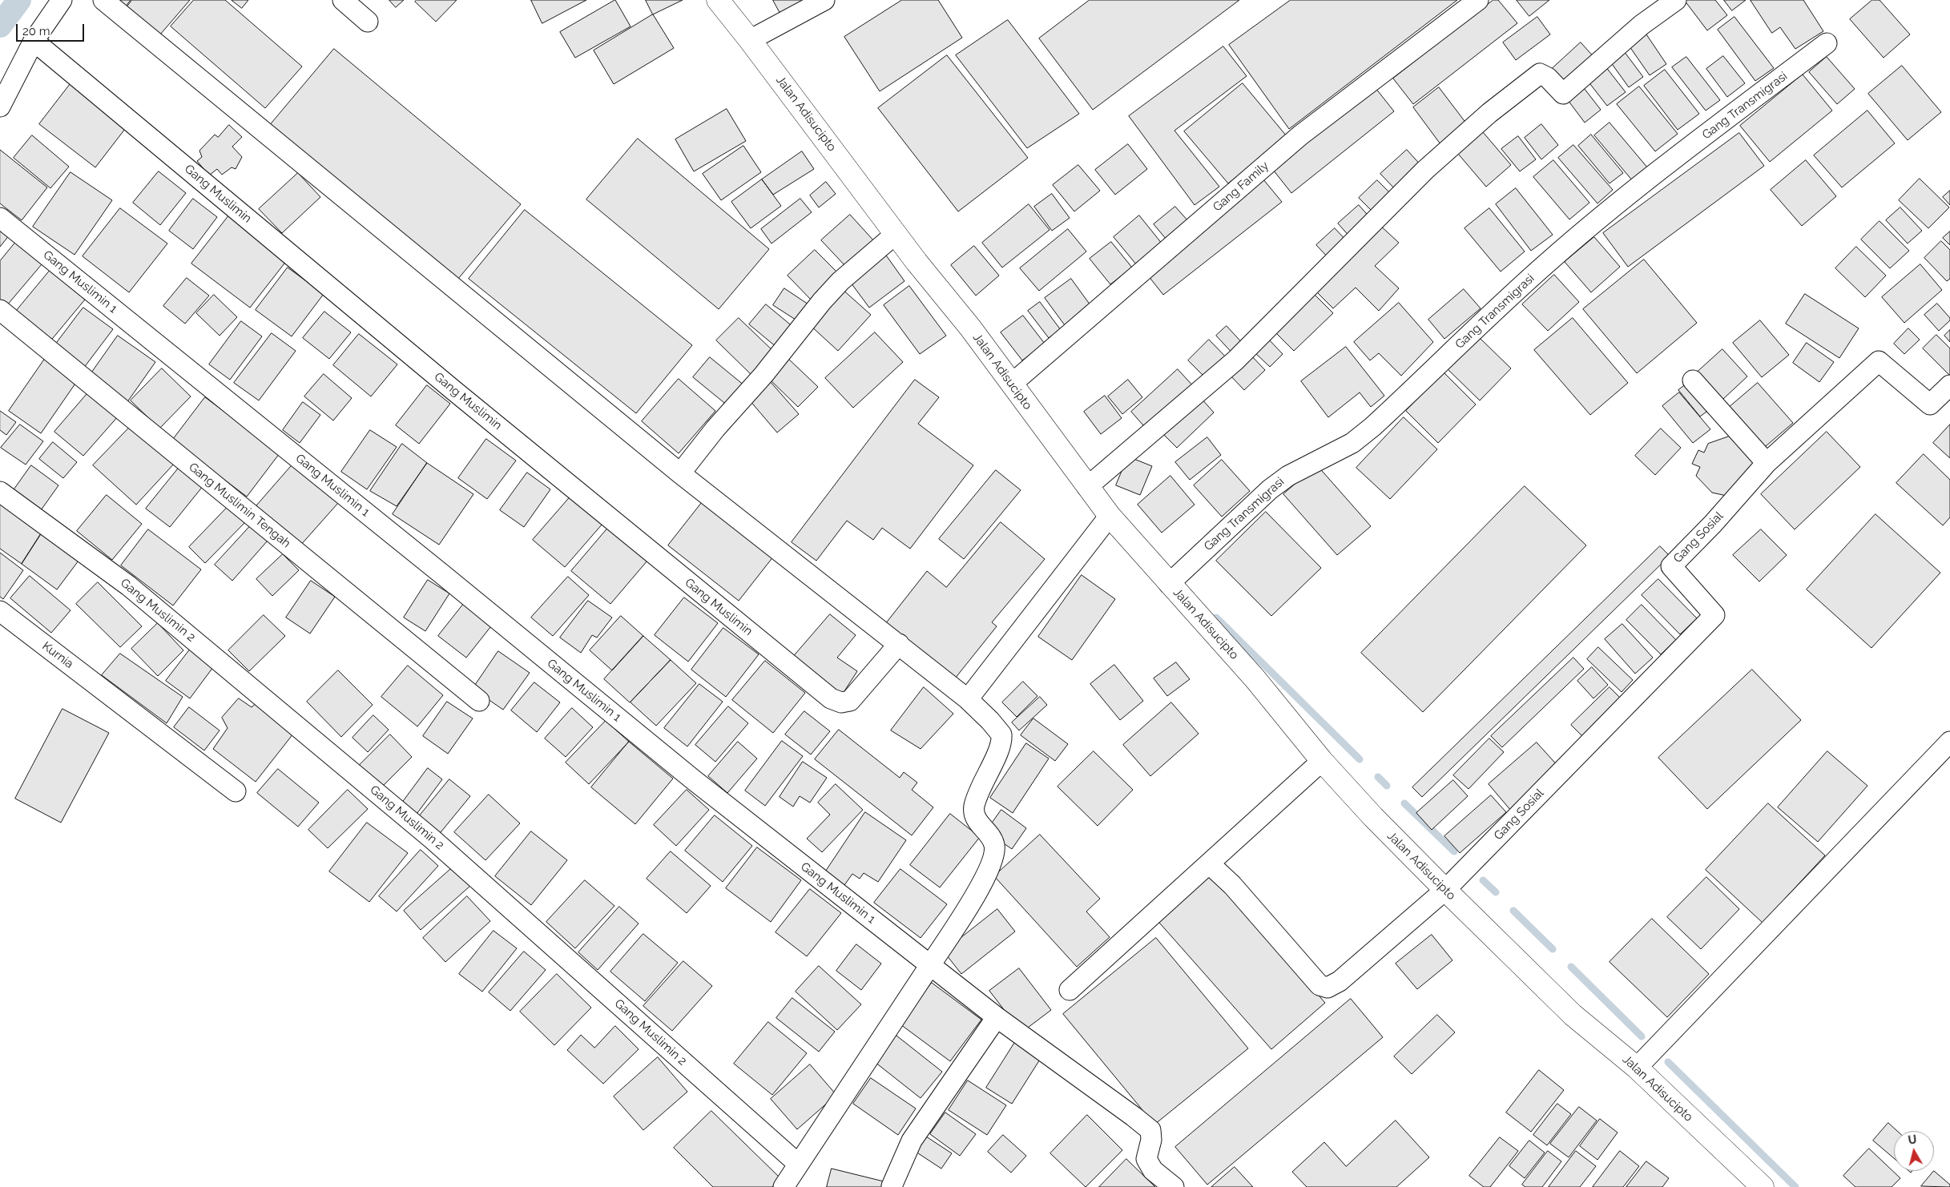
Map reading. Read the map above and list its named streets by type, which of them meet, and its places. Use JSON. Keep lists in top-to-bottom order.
{
  "streets": {
    "main road": ["Jalan Adisucipto"],
    "street": [
      "Gang Transmigrasi",
      "Gang Family",
      "Gang Muslimin",
      "Gang Muslimin 1",
      "Gang Muslimin Tengah",
      "Gang Sosial",
      "Gang Muslimin 2",
      "Kurnia"
    ]
  },
  "crossings": [
    ["Gang Transmigrasi", "Jalan Adisucipto"],
    ["Jalan Adisucipto", "Gang Family"],
    ["Jalan Adisucipto", "Gang Sosial"]
  ],
  "scale_bar": "20 m",
  "north": "top"
}
